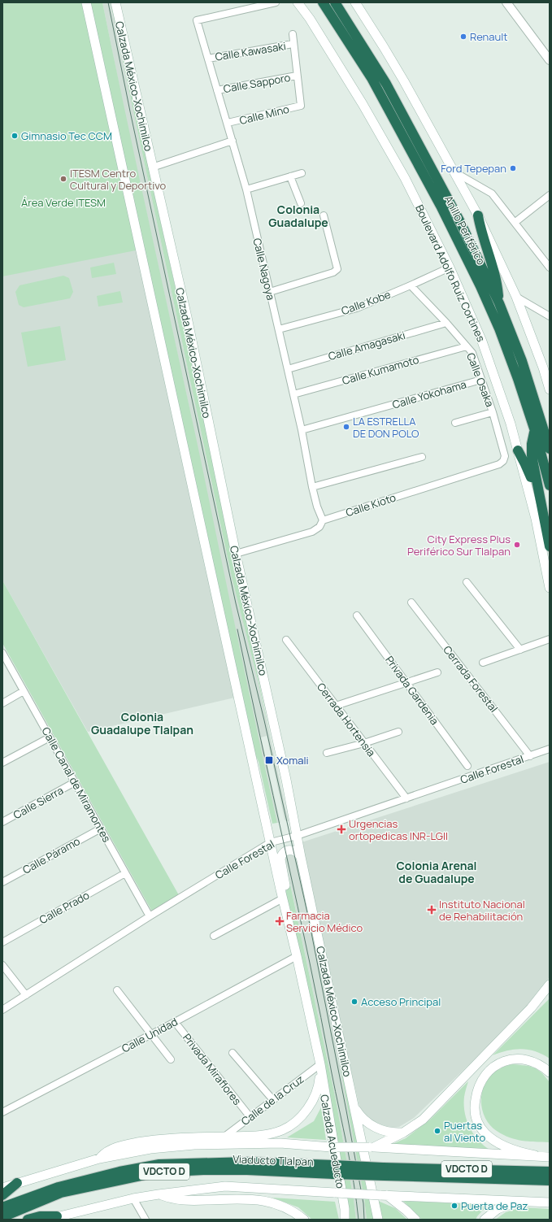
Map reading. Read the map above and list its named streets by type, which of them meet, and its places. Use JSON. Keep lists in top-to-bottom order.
{
  "streets": {
    "highway": ["Anillo Periférico", "Viaducto Tlalpan", "VDCTO D"],
    "main road": ["Calzada México-Xochimilco", "Boulevard Adolfo Ruiz Cortines", "Calzada Acueducto"],
    "street": [
      "Calle Kawasaki",
      "Calle Sapporo",
      "Calle Mino",
      "Calle Nagoya",
      "Calle Kobe",
      "Calle Amagasaki",
      "Calle Kumamoto",
      "Calle Osaka",
      "Calle Yokohama",
      "Calle Kioto",
      "Cerrada Forestal",
      "Privada Gardenia",
      "Cerrada Hortensia",
      "Calle Forestal",
      "Calle Canal de Miramontes",
      "Calle Sierra",
      "Calle Páramo",
      "Calle Prado",
      "Calle Unidad",
      "Privada Miraflores",
      "Calle de la Cruz"
    ]
  },
  "crossings": [
    ["Calle Kawasaki", "Calle Nagoya"],
    ["Calle Sapporo", "Calle Mino"],
    ["Calle Sapporo", "Calle Nagoya"],
    ["Calzada México-Xochimilco", "Calle Kioto"],
    ["Calzada México-Xochimilco", "Calle Forestal"],
    ["Calle Mino", "Calle Nagoya"],
    ["Calle Nagoya", "Calle Kobe"],
    ["Calle Nagoya", "Calle Amagasaki"],
    ["Calle Nagoya", "Calle Kumamoto"],
    ["Calle Nagoya", "Calle Yokohama"],
    ["Calle Nagoya", "Calle Kioto"],
    ["Boulevard Adolfo Ruiz Cortines", "Calle Kobe"],
    ["Calle Kobe", "Calle Osaka"],
    ["Calle Amagasaki", "Calle Osaka"],
    ["Calle Kumamoto", "Calle Osaka"],
    ["Calle Osaka", "Calle Yokohama"],
    ["Calle Osaka", "Calle Kioto"],
    ["Cerrada Forestal", "Calle Forestal"],
    ["Cerrada Hortensia", "Calle Forestal"],
    ["Calle Forestal", "Calle Canal de Miramontes"],
    ["Calle Canal de Miramontes", "Calle Sierra"],
    ["Calle Canal de Miramontes", "Calle Páramo"],
    ["Calle Canal de Miramontes", "Calle Prado"],
    ["Calle Unidad", "Privada Miraflores"],
    ["Privada Miraflores", "Calle de la Cruz"],
    ["Calle de la Cruz", "Calzada Acueducto"]
  ],
  "districts": ["Colonia Guadalupe", "Colonia Guadalupe Tlalpan", "Colonia Arenal de Guadalupe"],
  "parks": ["Área Verde ITESM"],
  "places": {
    "other": [
      "Renault",
      "Gimnasio Tec CCM",
      "Ford Tepepan",
      "ITESM Centro Cultural y Deportivo",
      "LA ESTRELLA DE DON POLO",
      "City Express Plus Periférico Sur Tlalpan",
      "Acceso Principal",
      "Puertas al Viento",
      "Puerta de Paz"
    ],
    "transit": ["Xomali"],
    "health": ["Urgencias ortopedicas INR-LGII", "Instituto Nacional de Rehabilitación", "Farmacia Servicio Médico"]
  }
}
